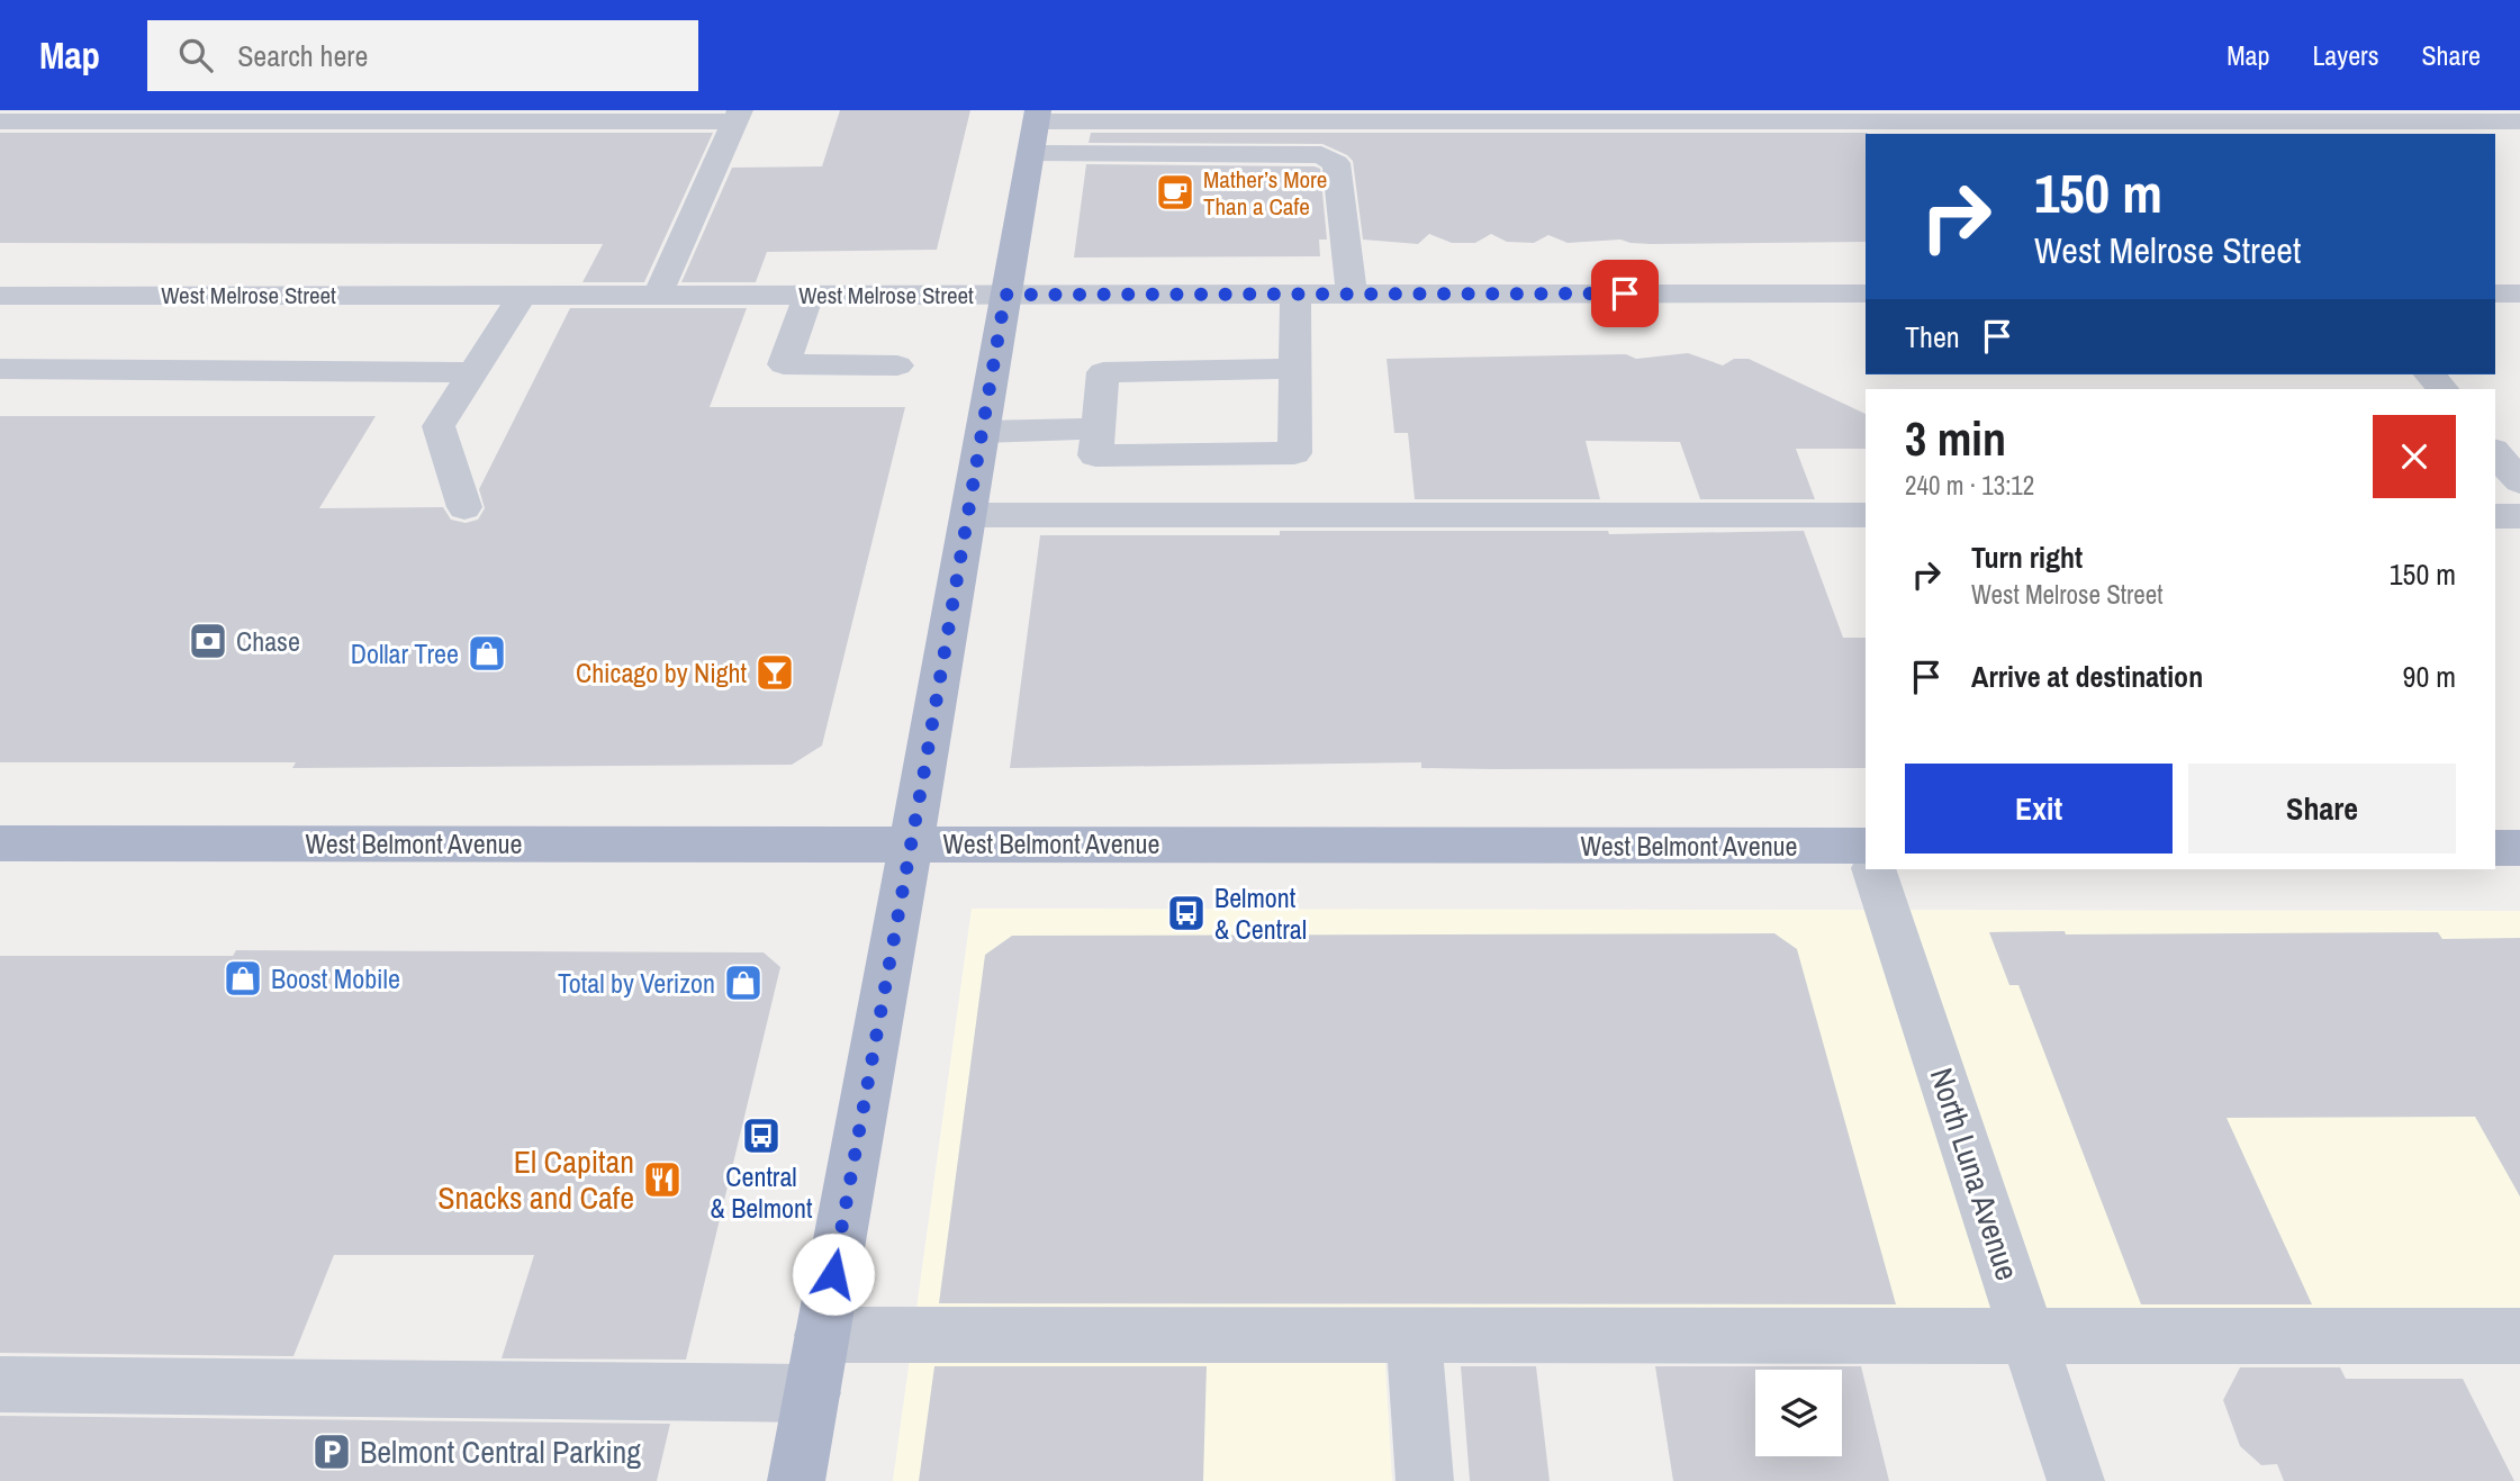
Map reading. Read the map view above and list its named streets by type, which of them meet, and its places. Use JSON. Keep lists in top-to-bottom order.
{
  "streets": {
    "main road": ["West Belmont Avenue"],
    "street": ["West Melrose Street", "North Luna Avenue"]
  },
  "places": {
    "cafe": ["Mather’s More Than a Cafe"],
    "bank": ["Chase"],
    "shop": ["Dollar Tree", "Boost Mobile", "Total by Verizon"],
    "bar": ["Chicago by Night"],
    "bus stop": ["Belmont & Central", "Central & Belmont"],
    "restaurant": ["El Capitan Snacks and Cafe"],
    "parking": ["Belmont Central Parking"]
  },
  "page": {
    "header": "Map",
    "search": "Search here",
    "nav": ["Map", "Layers", "Share"],
    "turn": ["150 m", "West Melrose Street"],
    "then": "Then",
    "heading": ["3 min", "240 m · 13:12"],
    "list": [
      {
        "name": "Turn right",
        "note": "West Melrose Street",
        "value": "150 m"
      },
      {
        "name": "Arrive at destination",
        "value": "90 m"
      }
    ],
    "buttons": ["Exit", "Share"]
  }
}
